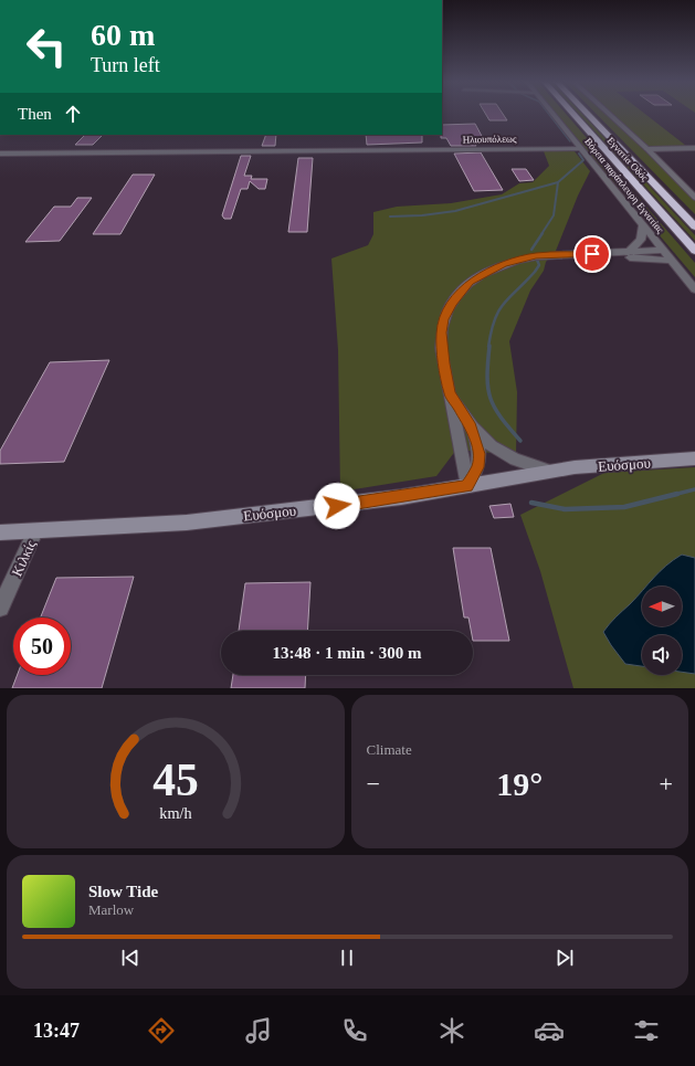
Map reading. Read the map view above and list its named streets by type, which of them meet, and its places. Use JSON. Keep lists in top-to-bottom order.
{
  "streets": {
    "highway": ["Εγνατία Οδός"],
    "main road": ["Ευόσμου"],
    "street": ["Ηλιουπόλεως", "Βόρεια παράπλευρη Εγνατίας", "Κιλκίς"]
  },
  "crossings": [
    ["Ηλιουπόλεως", "Βόρεια παράπλευρη Εγνατίας"],
    ["Ευόσμου", "Κιλκίς"]
  ],
  "north": "left",
  "page": {
    "turn": ["60 m", "Turn left"],
    "then": "Then",
    "limit": "50",
    "trip": "13:48 · 1 min · 300 m",
    "tile": "Climate",
    "heat": ["−", "19°", "+"],
    "song": ["Slow Tide", "Marlow"],
    "tabs": "13:47",
    "gauge": ["45", "km/h"]
  }
}
